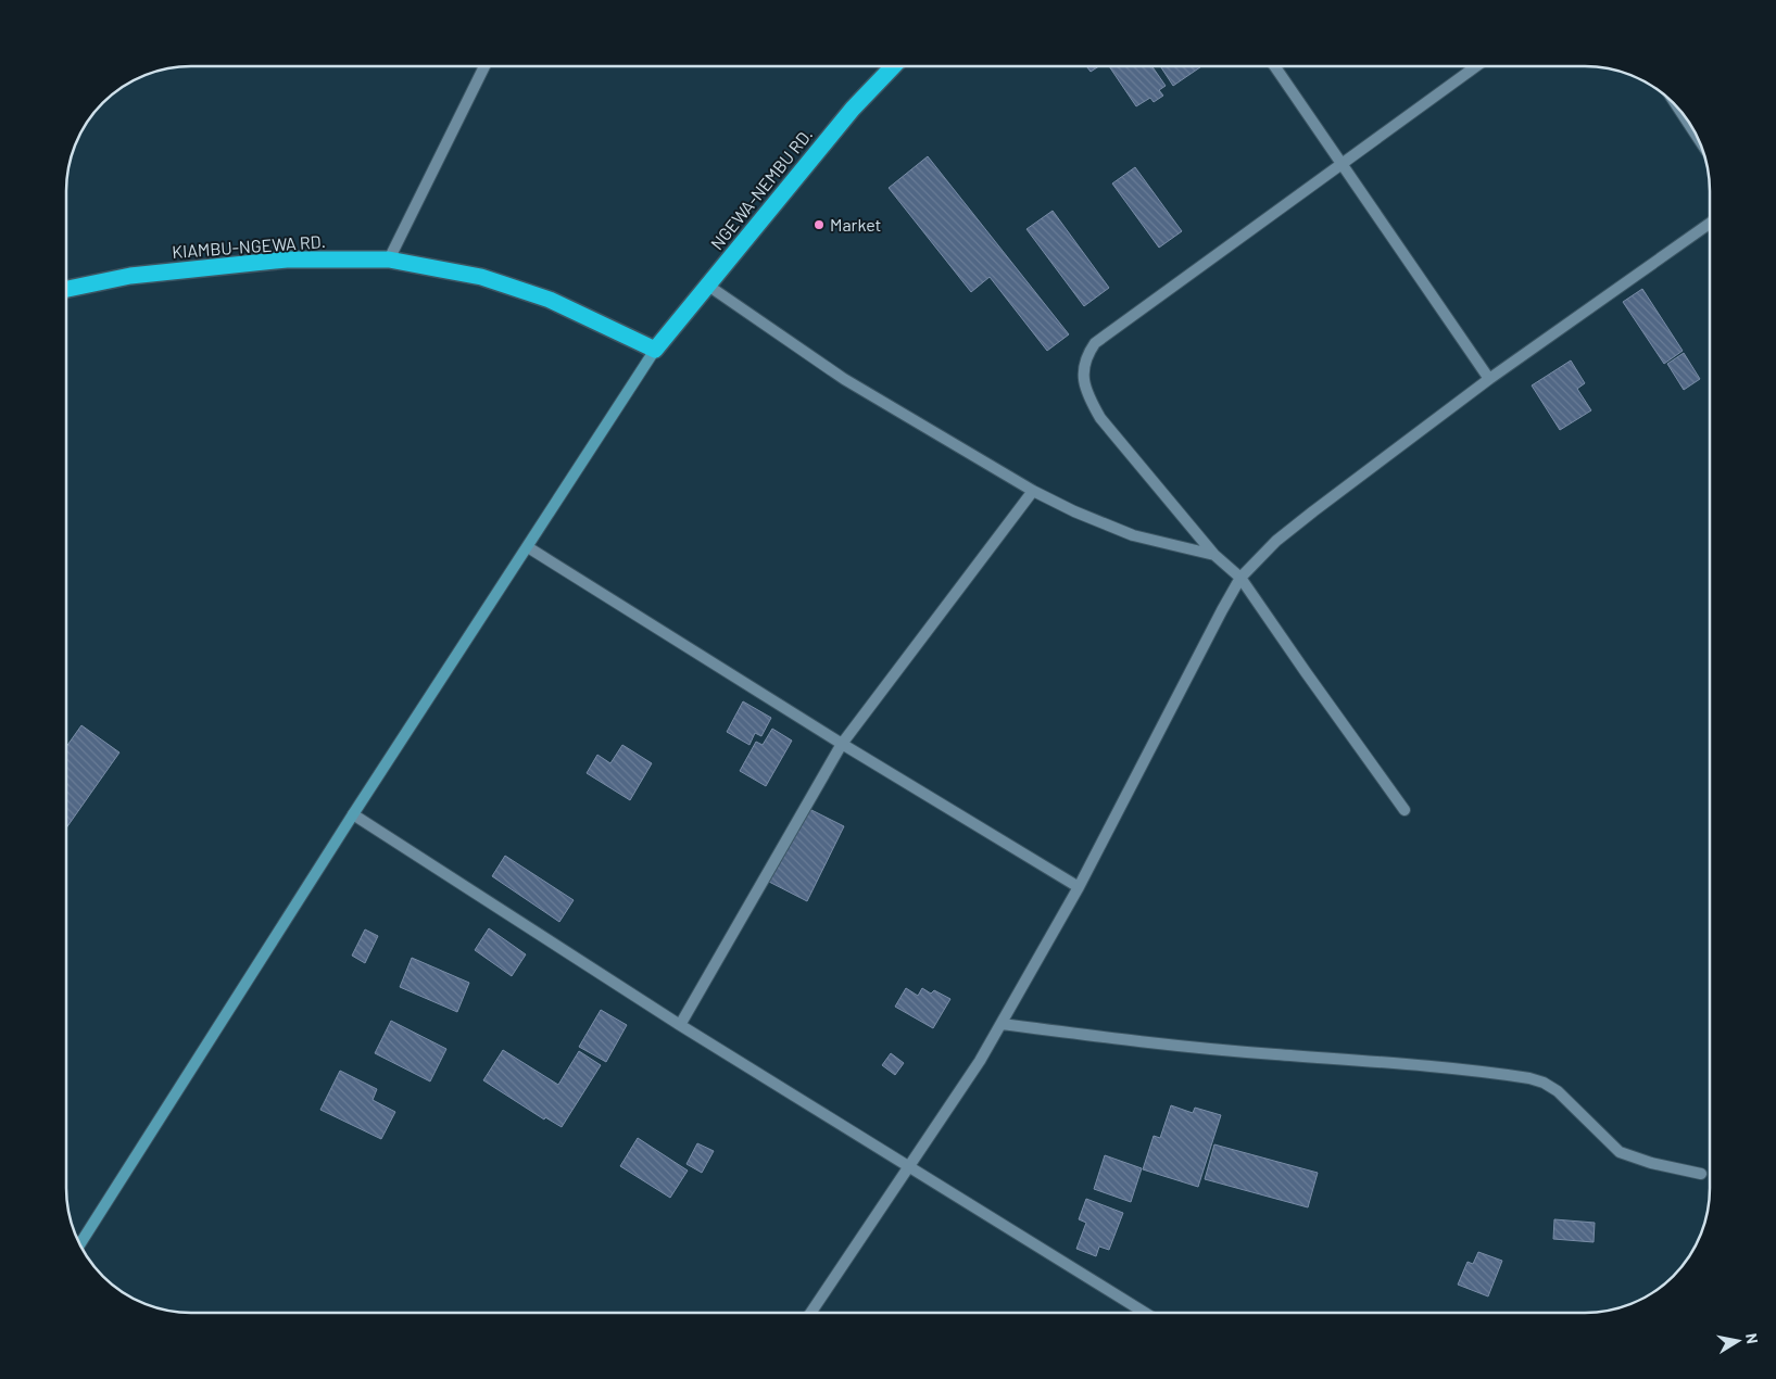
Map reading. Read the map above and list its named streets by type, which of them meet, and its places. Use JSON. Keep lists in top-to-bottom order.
{
  "streets": {
    "highway": ["NGEWA-NEMBU RD.", "KIAMBU-NGEWA RD."]
  },
  "crossings": [
    ["NGEWA-NEMBU RD.", "KIAMBU-NGEWA RD."]
  ],
  "places": ["Market"],
  "north": "right"
}
